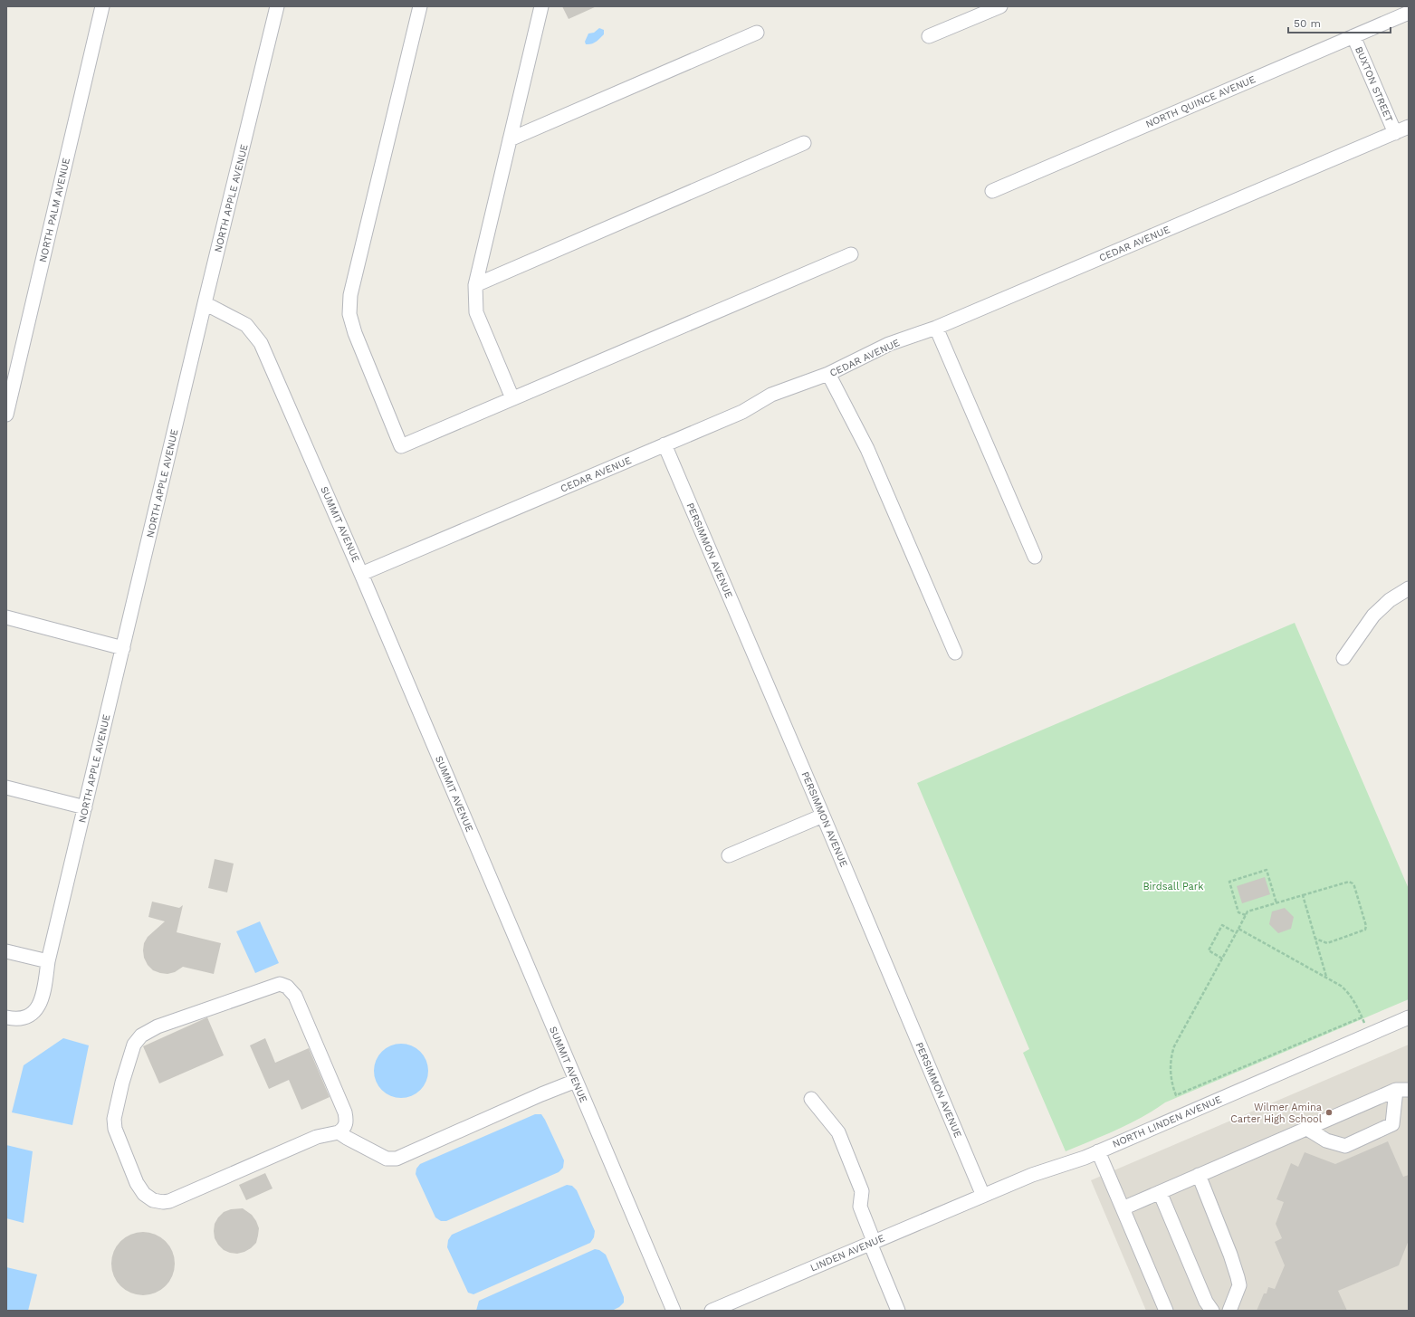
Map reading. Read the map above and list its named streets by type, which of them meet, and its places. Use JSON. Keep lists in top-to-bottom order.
{
  "streets": {
    "street": [
      "BUXTON STREET",
      "NORTH QUINCE AVENUE",
      "NORTH APPLE AVENUE",
      "NORTH PALM AVENUE",
      "CEDAR AVENUE",
      "SUMMIT AVENUE",
      "PERSIMMON AVENUE",
      "NORTH LINDEN AVENUE",
      "LINDEN AVENUE"
    ]
  },
  "crossings": [
    ["BUXTON STREET", "NORTH QUINCE AVENUE"],
    ["BUXTON STREET", "CEDAR AVENUE"],
    ["NORTH APPLE AVENUE", "SUMMIT AVENUE"],
    ["CEDAR AVENUE", "SUMMIT AVENUE"],
    ["CEDAR AVENUE", "PERSIMMON AVENUE"],
    ["PERSIMMON AVENUE", "NORTH LINDEN AVENUE"],
    ["PERSIMMON AVENUE", "LINDEN AVENUE"],
    ["NORTH LINDEN AVENUE", "LINDEN AVENUE"]
  ],
  "parks": ["Birdsall Park"],
  "places": ["Wilmer Amina Carter High School"],
  "scale_bar": "50 m"
}
